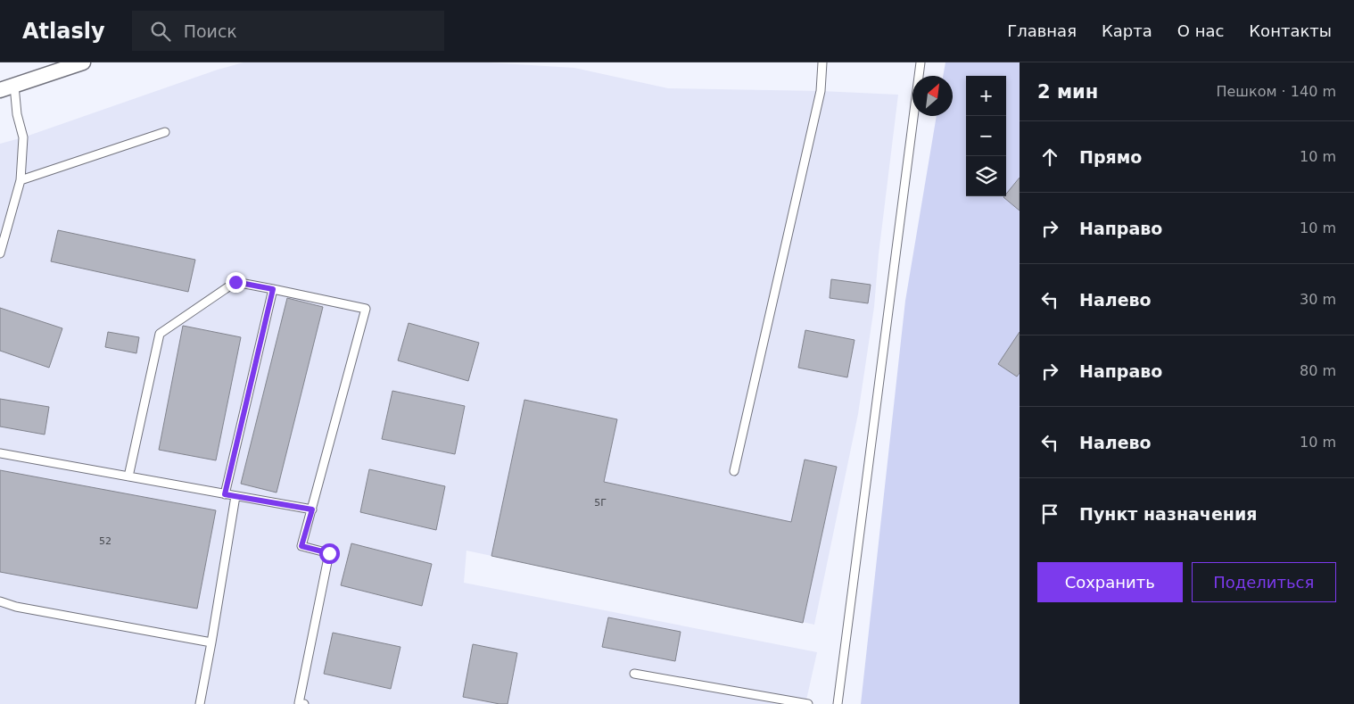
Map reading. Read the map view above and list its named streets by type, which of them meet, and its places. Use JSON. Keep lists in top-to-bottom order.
{
  "house_numbers": ["5Г", "52"],
  "north": "top right",
  "page": {
    "header": "Atlasly",
    "search": "Поиск",
    "nav": [
      "Главная",
      "Карта",
      "О нас",
      "Контакты"
    ],
    "heading": ["2 мин", "Пешком · 140 m"],
    "map_buttons": ["+", "−"],
    "list": [
      ["Прямо", "10 m"],
      ["Направо", "10 m"],
      ["Налево", "30 m"],
      ["Направо", "80 m"],
      ["Налево", "10 m"],
      "Пункт назначения"
    ],
    "buttons": ["Сохранить", "Поделиться"]
  }
}
